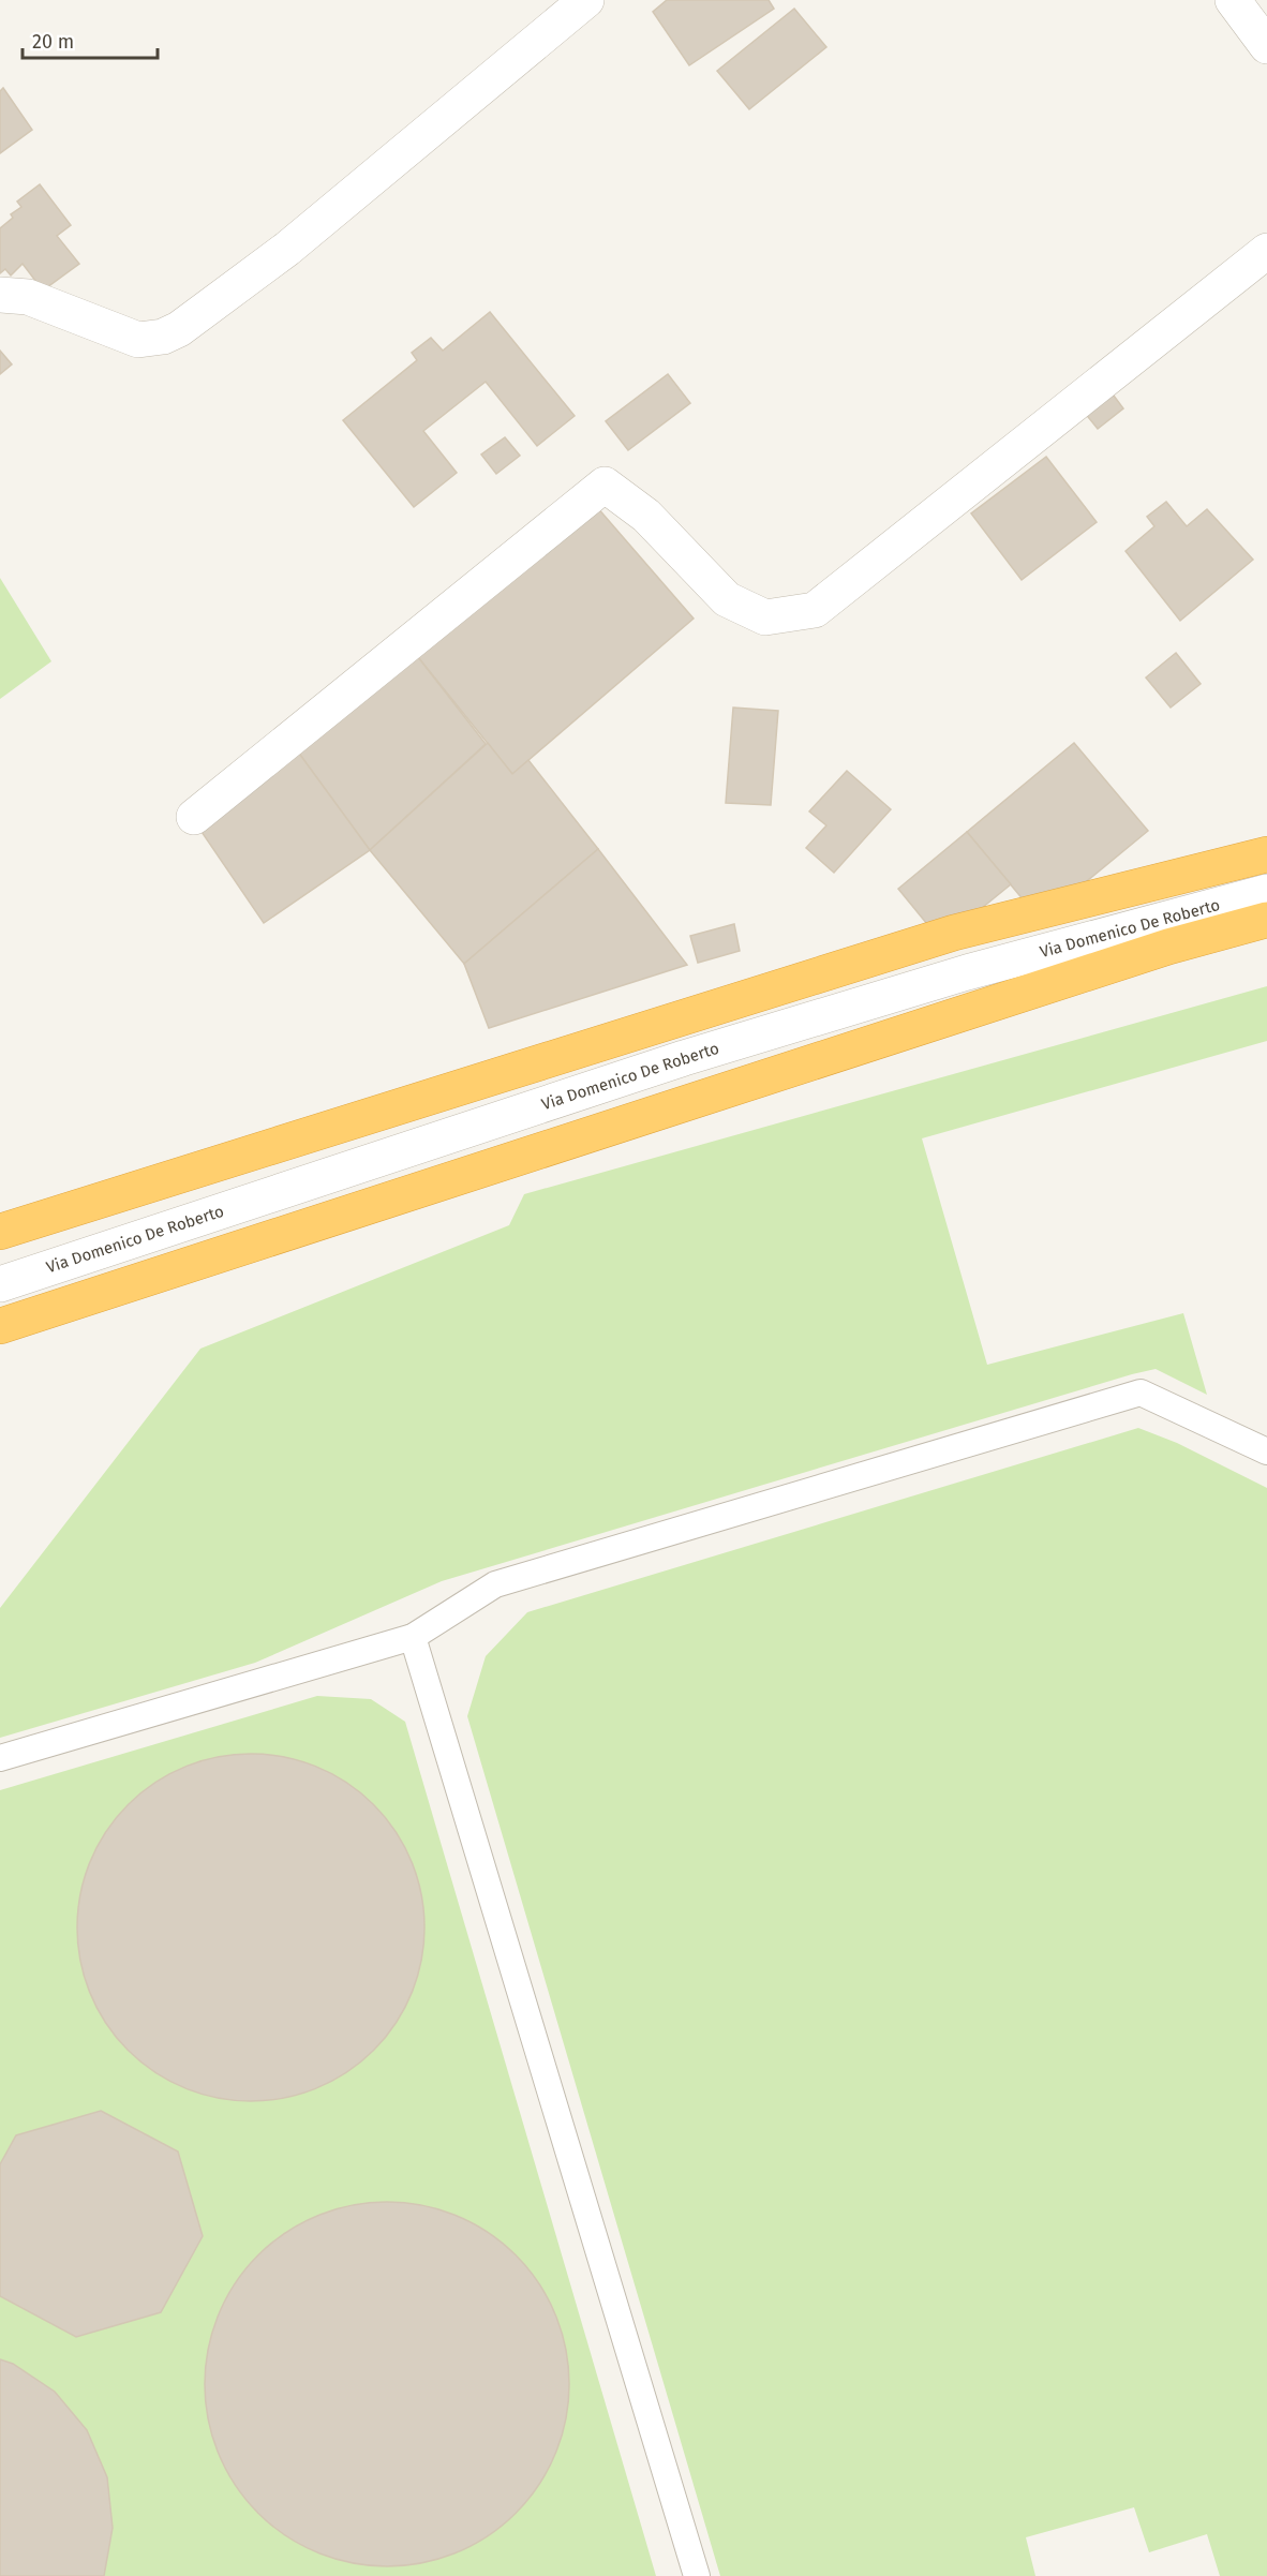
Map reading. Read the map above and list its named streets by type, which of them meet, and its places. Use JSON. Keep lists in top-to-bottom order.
{
  "streets": {
    "street": ["Via Domenico De Roberto"]
  },
  "scale_bar": "20 m"
}
